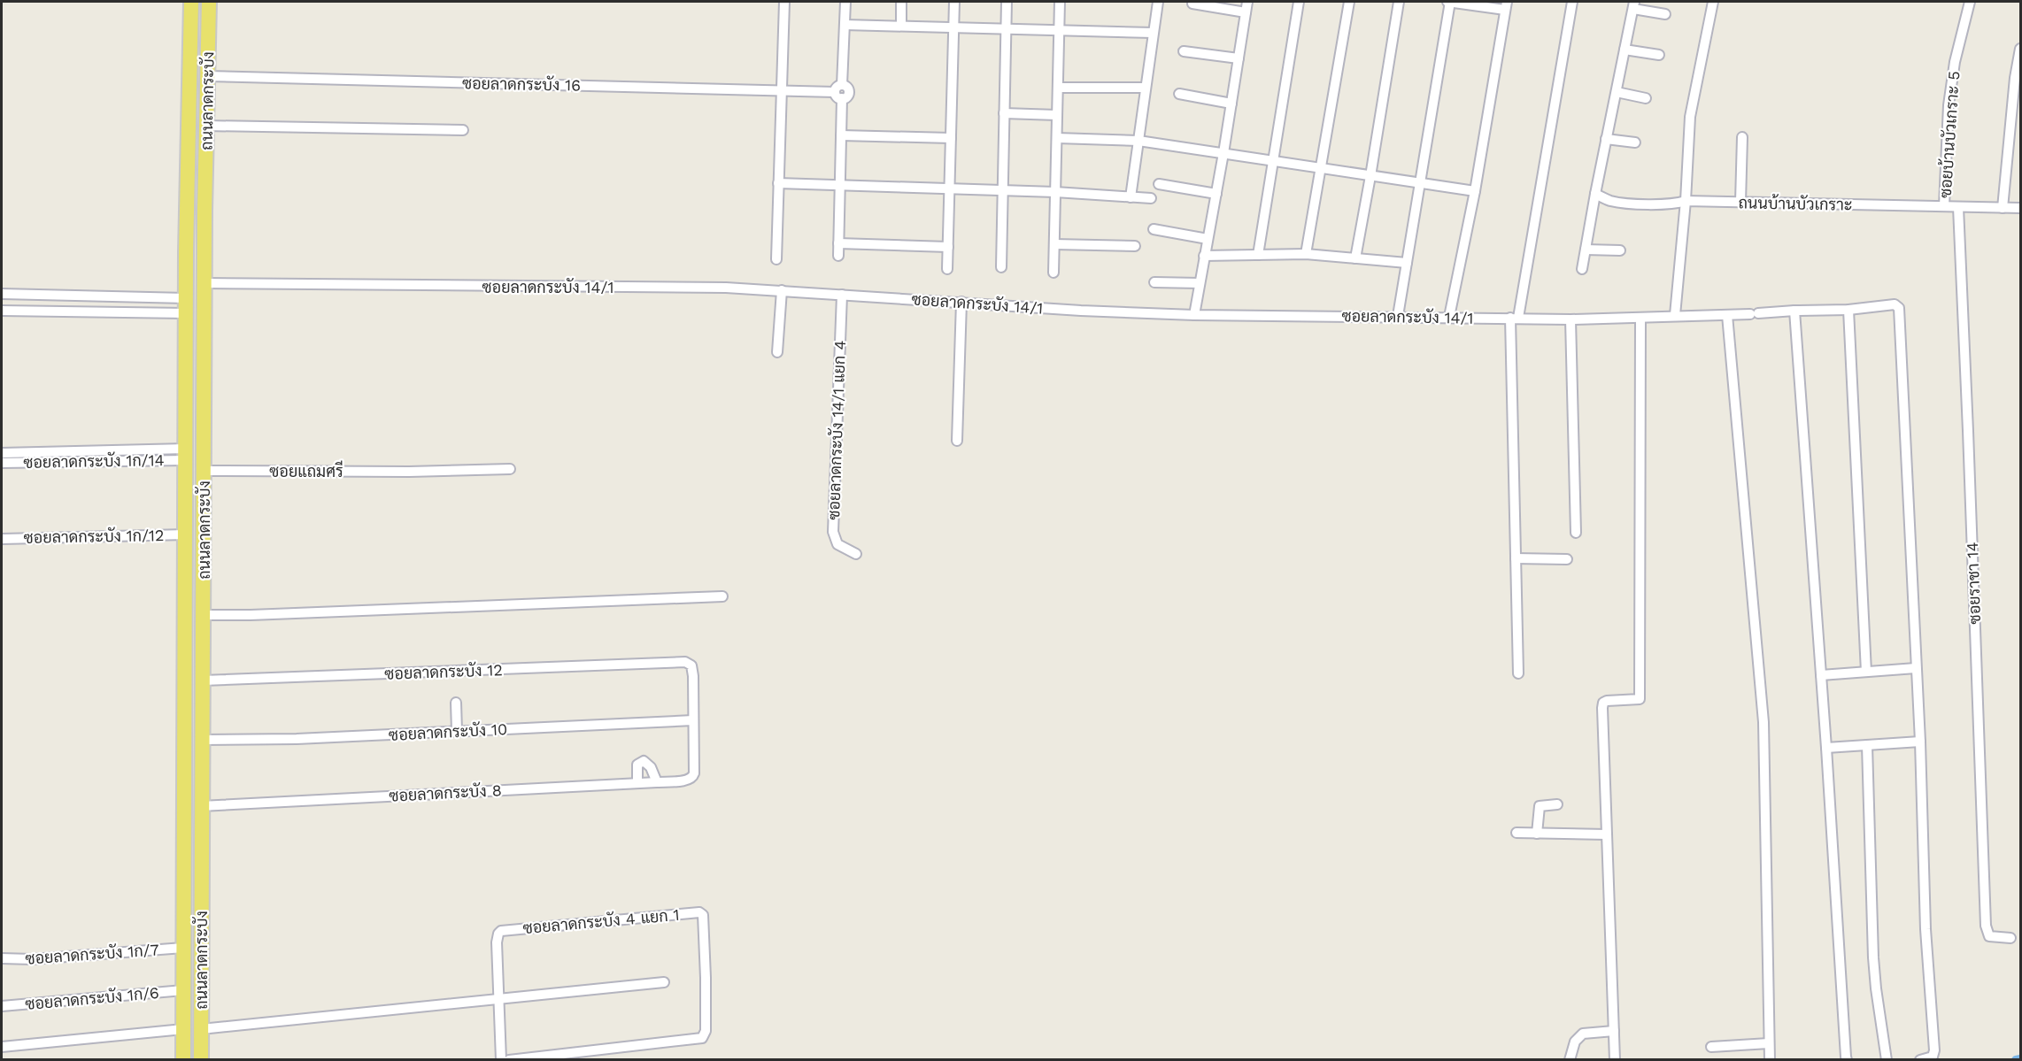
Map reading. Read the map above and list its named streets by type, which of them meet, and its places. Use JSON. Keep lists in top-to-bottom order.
{
  "streets": {
    "main road": ["ถนนลาดกระบัง"],
    "street": [
      "ซอยลาดกระบัง 16",
      "ซอยบ้านบัวเกราะ 5",
      "ถนนบ้านบัวเกราะ",
      "ซอยลาดกระบัง 14/1",
      "ซอยลาดกระบัง 14/1 แยก 4",
      "ซอยลาดกระบัง 1ก/14",
      "ซอยแถมศรี",
      "ซอยลาดกระบัง 1ก/12",
      "ซอยราชา 14",
      "ซอยลาดกระบัง 12",
      "ซอยลาดกระบัง 10",
      "ซอยลาดกระบัง 8",
      "ซอยลาดกระบัง 4 แยก 1",
      "ซอยลาดกระบัง 1ก/7",
      "ซอยลาดกระบัง 1ก/6"
    ]
  },
  "crossings": [
    ["ซอยลาดกระบัง 16", "ถนนลาดกระบัง"],
    ["ถนนลาดกระบัง", "ซอยลาดกระบัง 14/1"],
    ["ถนนลาดกระบัง", "ซอยลาดกระบัง 1ก/14"],
    ["ถนนลาดกระบัง", "ซอยแถมศรี"],
    ["ถนนลาดกระบัง", "ซอยลาดกระบัง 1ก/12"],
    ["ถนนลาดกระบัง", "ซอยลาดกระบัง 12"],
    ["ถนนลาดกระบัง", "ซอยลาดกระบัง 10"],
    ["ถนนลาดกระบัง", "ซอยลาดกระบัง 8"],
    ["ถนนลาดกระบัง", "ซอยลาดกระบัง 1ก/7"],
    ["ถนนลาดกระบัง", "ซอยลาดกระบัง 1ก/6"],
    ["ซอยบ้านบัวเกราะ 5", "ถนนบ้านบัวเกราะ"],
    ["ถนนบ้านบัวเกราะ", "ซอยราชา 14"],
    ["ซอยลาดกระบัง 14/1", "ซอยลาดกระบัง 14/1 แยก 4"],
    ["ซอยลาดกระบัง 12", "ซอยลาดกระบัง 10"],
    ["ซอยลาดกระบัง 12", "ซอยลาดกระบัง 8"],
    ["ซอยลาดกระบัง 10", "ซอยลาดกระบัง 8"]
  ]
}
